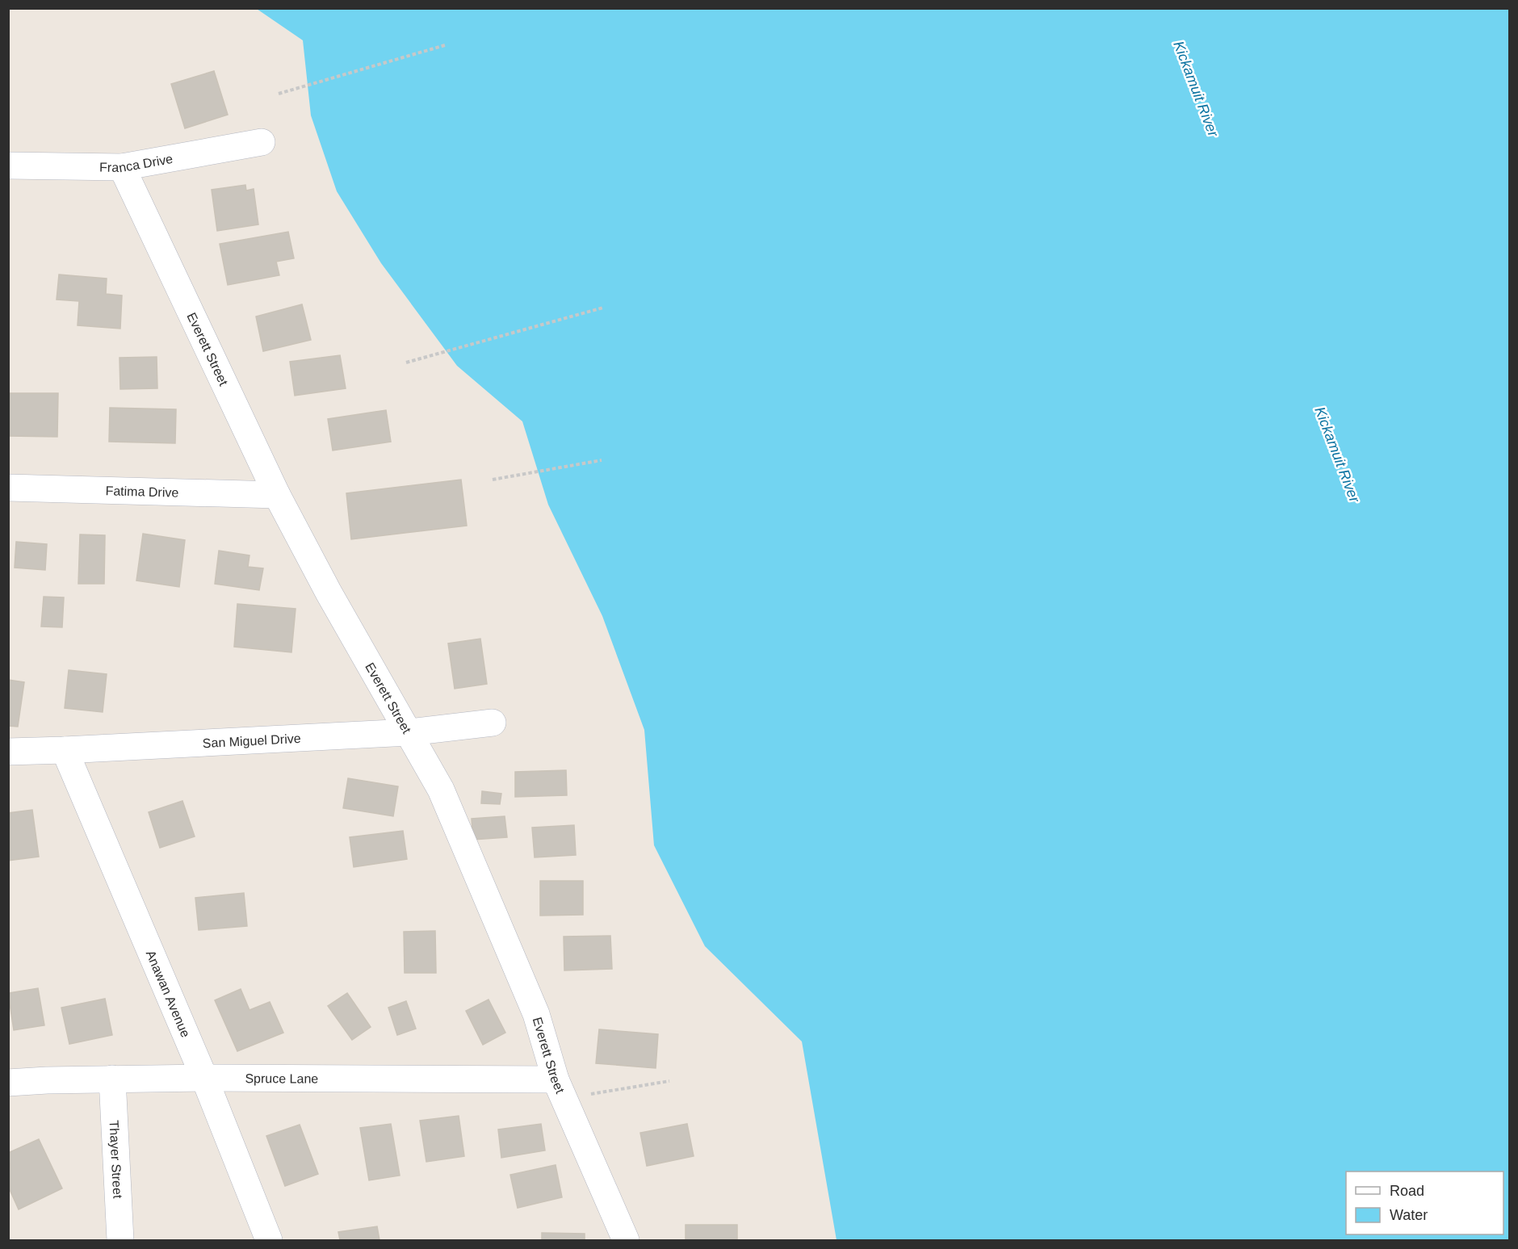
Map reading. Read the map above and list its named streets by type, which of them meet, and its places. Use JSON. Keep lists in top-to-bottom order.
{
  "streets": {
    "street": [
      "Franca Drive",
      "Everett Street",
      "Fatima Drive",
      "San Miguel Drive",
      "Anawan Avenue",
      "Spruce Lane",
      "Thayer Street"
    ]
  },
  "crossings": [
    ["Franca Drive", "Everett Street"],
    ["Everett Street", "Fatima Drive"],
    ["Everett Street", "San Miguel Drive"],
    ["Everett Street", "Spruce Lane"],
    ["San Miguel Drive", "Anawan Avenue"],
    ["Anawan Avenue", "Spruce Lane"],
    ["Spruce Lane", "Thayer Street"]
  ],
  "water": ["Kickamuit River"],
  "legend": ["Road", "Water"]
}
